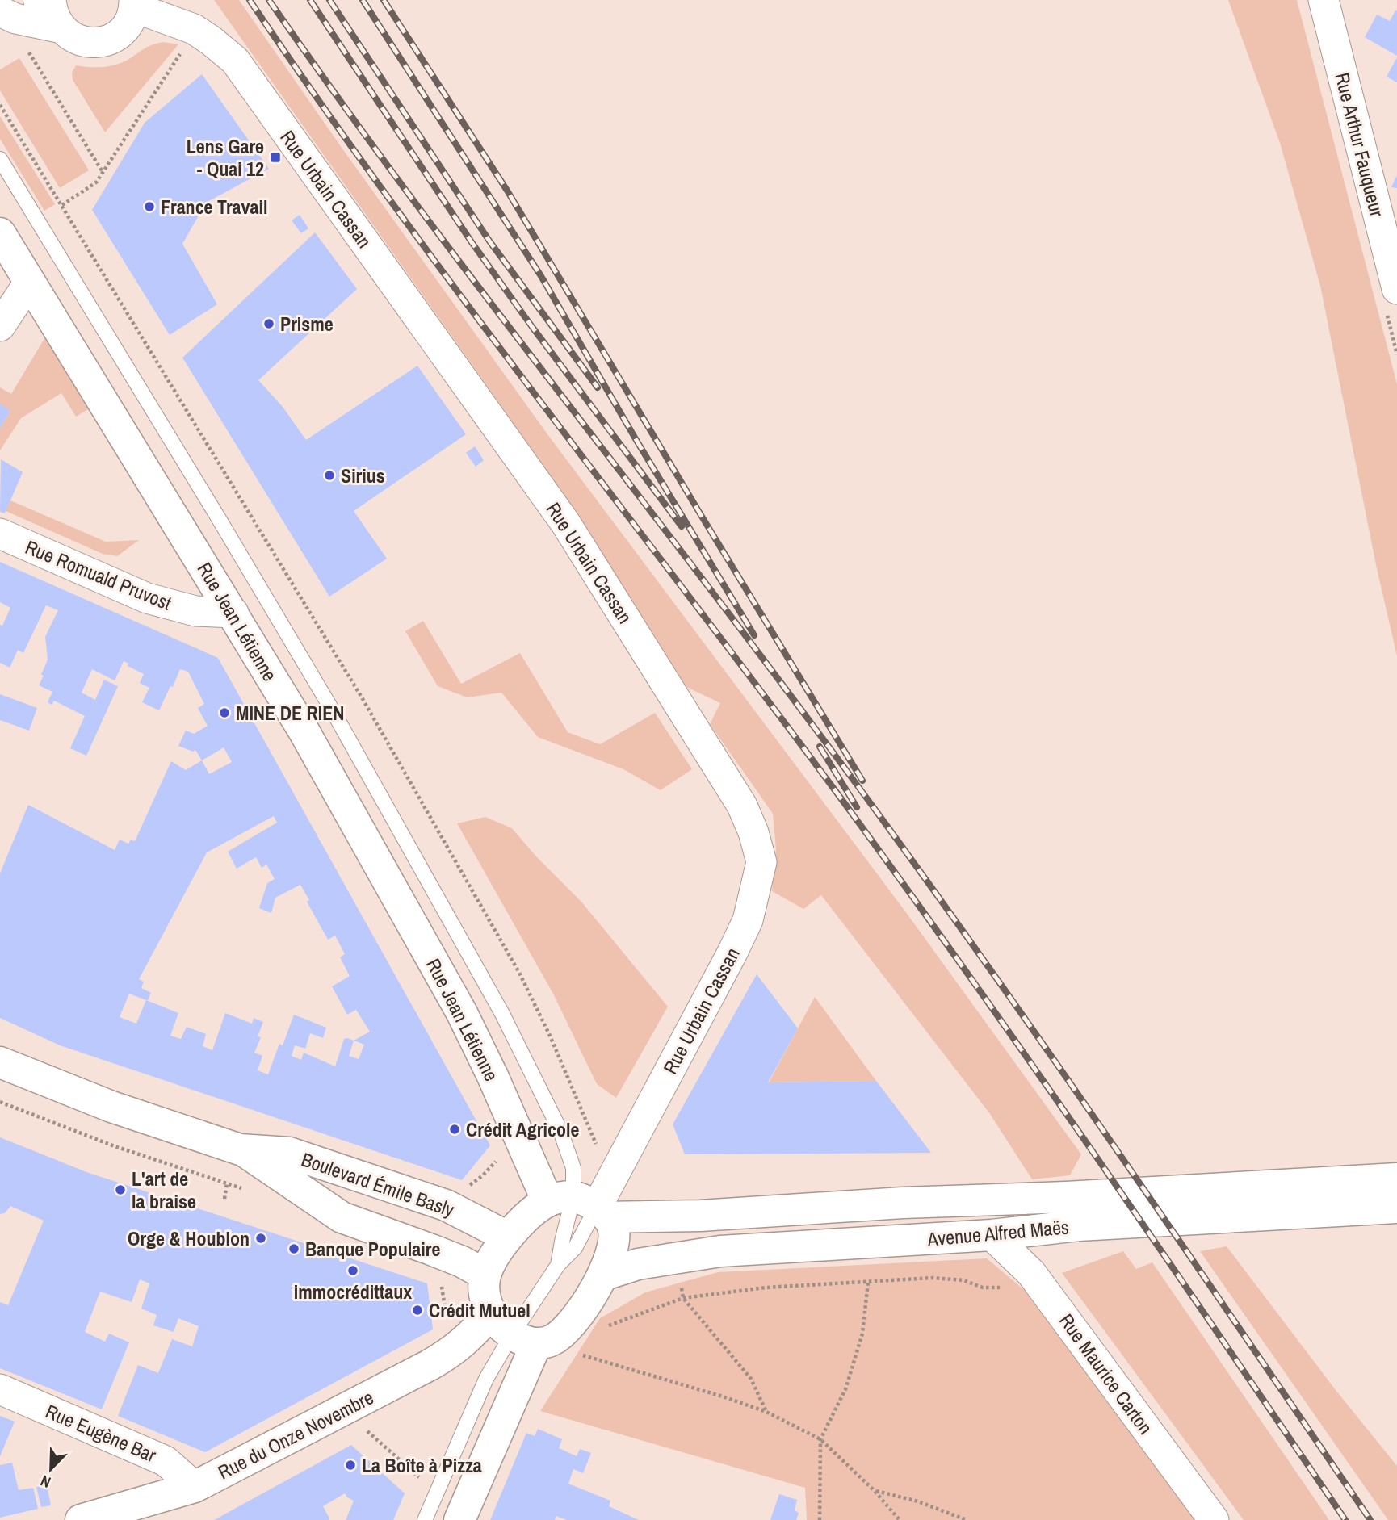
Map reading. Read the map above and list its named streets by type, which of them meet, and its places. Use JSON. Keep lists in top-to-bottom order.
{
  "streets": {
    "main road": [
      "Rue Jean Létienne",
      "Boulevard Émile Basly",
      "Avenue Alfred Maës",
      "Rue du Onze Novembre"
    ],
    "street": [
      "Rue Arthur Fauqueur",
      "Rue Urbain Cassan",
      "Rue Romuald Pruvost",
      "Rue Maurice Carton",
      "Rue Eugène Bar"
    ]
  },
  "crossings": [
    ["Rue Urbain Cassan", "Rue Jean Létienne"],
    ["Rue Urbain Cassan", "Avenue Alfred Maës"],
    ["Rue Romuald Pruvost", "Rue Jean Létienne"],
    ["Rue Jean Létienne", "Avenue Alfred Maës"],
    ["Avenue Alfred Maës", "Rue Maurice Carton"],
    ["Rue Eugène Bar", "Rue du Onze Novembre"]
  ],
  "places": {
    "transit": ["Lens Gare - Quai 12"],
    "other": [
      "France Travail",
      "Prisme",
      "Sirius",
      "MINE DE RIEN",
      "Crédit Agricole",
      "L'art de la braise",
      "Orge & Houblon",
      "Banque Populaire",
      "immocrédittaux",
      "Crédit Mutuel",
      "La Boîte à Pizza"
    ]
  },
  "north": "bottom left"
}
